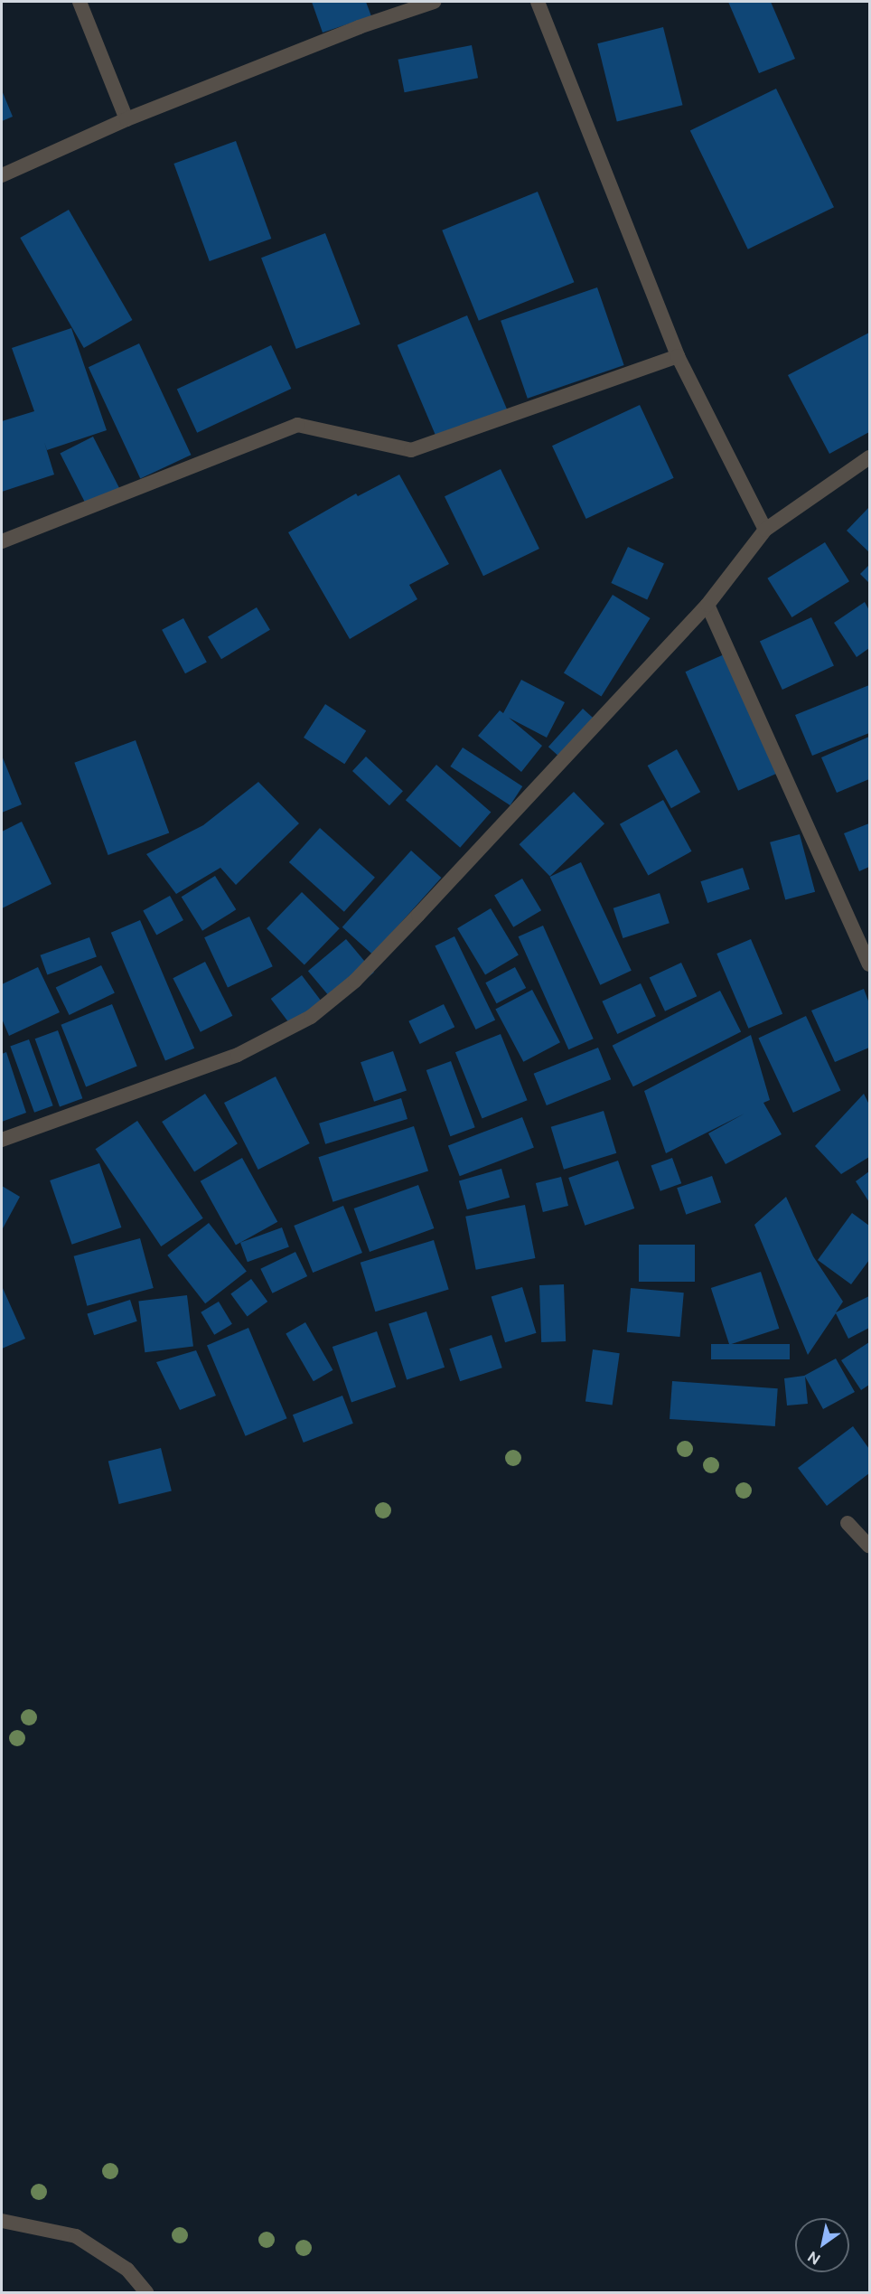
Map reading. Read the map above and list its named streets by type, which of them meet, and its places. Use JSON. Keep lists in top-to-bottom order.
{
  "north": "bottom left"
}
